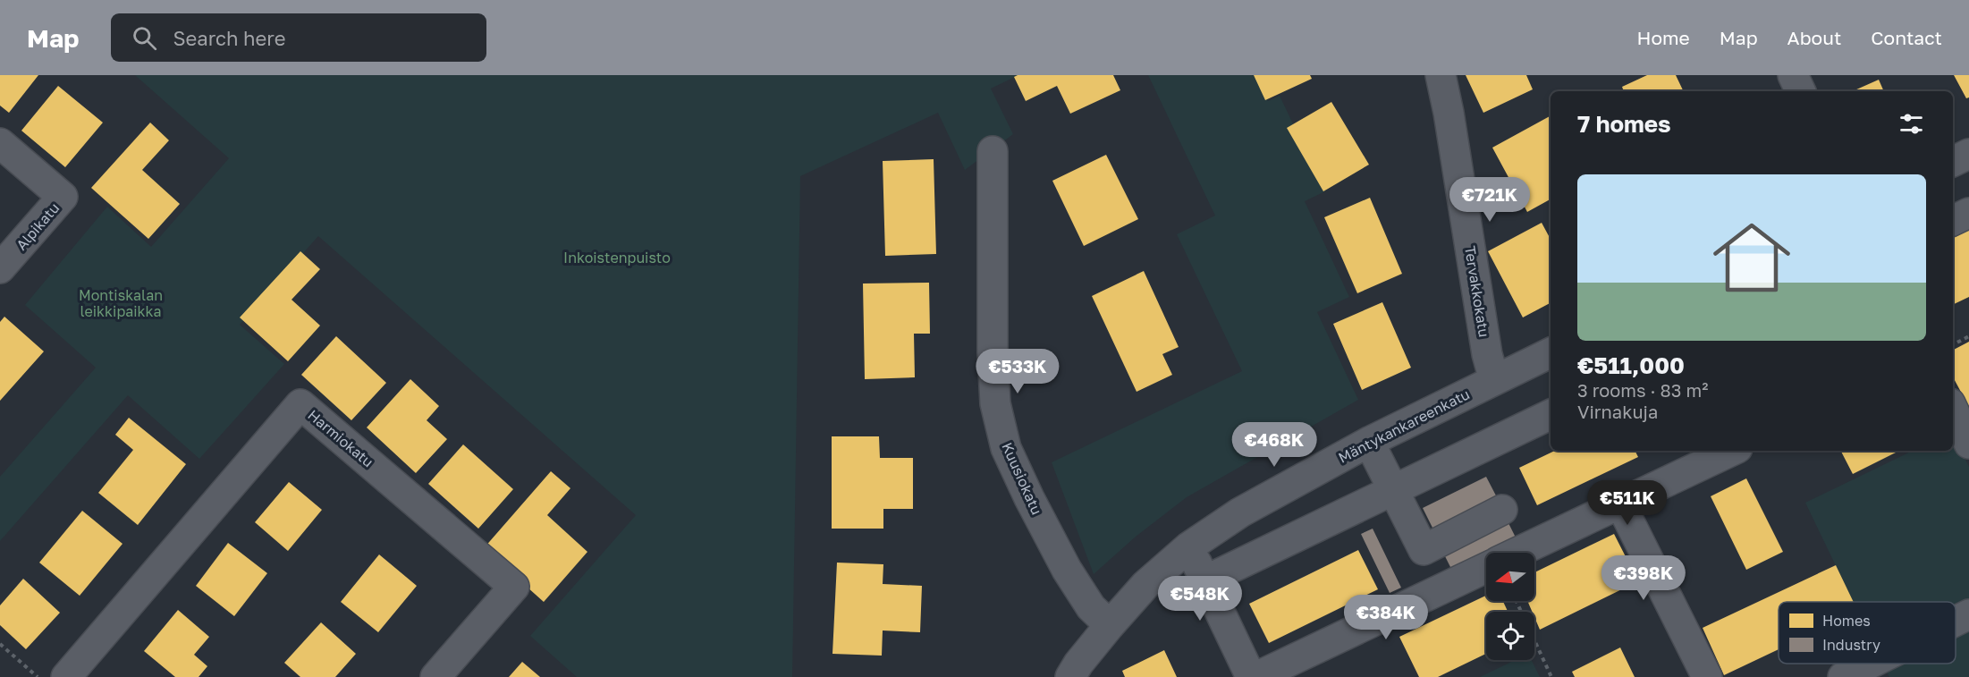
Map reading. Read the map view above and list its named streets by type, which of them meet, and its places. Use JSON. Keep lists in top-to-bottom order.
{
  "streets": {
    "street": [
      "Alpikatu",
      "Tervakkokatu",
      "Mäntykankareenkatu",
      "Harmiokatu",
      "Kuusiokatu"
    ]
  },
  "crossings": [
    ["Tervakkokatu", "Mäntykankareenkatu"],
    ["Mäntykankareenkatu", "Kuusiokatu"]
  ],
  "parks": ["Inkoistenpuisto", "Montiskalan leikkipaikka"],
  "legend": ["Homes", "Industry"],
  "north": "left",
  "page": {
    "header": "Map",
    "search": "Search here",
    "nav": [
      "Home",
      "Map",
      "About",
      "Contact"
    ],
    "heading": "7 homes",
    "list": [
      {
        "name": "€511,000",
        "note": "3 rooms · 83 m² · Virnakuja"
      }
    ],
    "price": [
      "€721K",
      "€533K",
      "€468K",
      "€511K",
      "€398K",
      "€548K",
      "€384K"
    ]
  }
}
